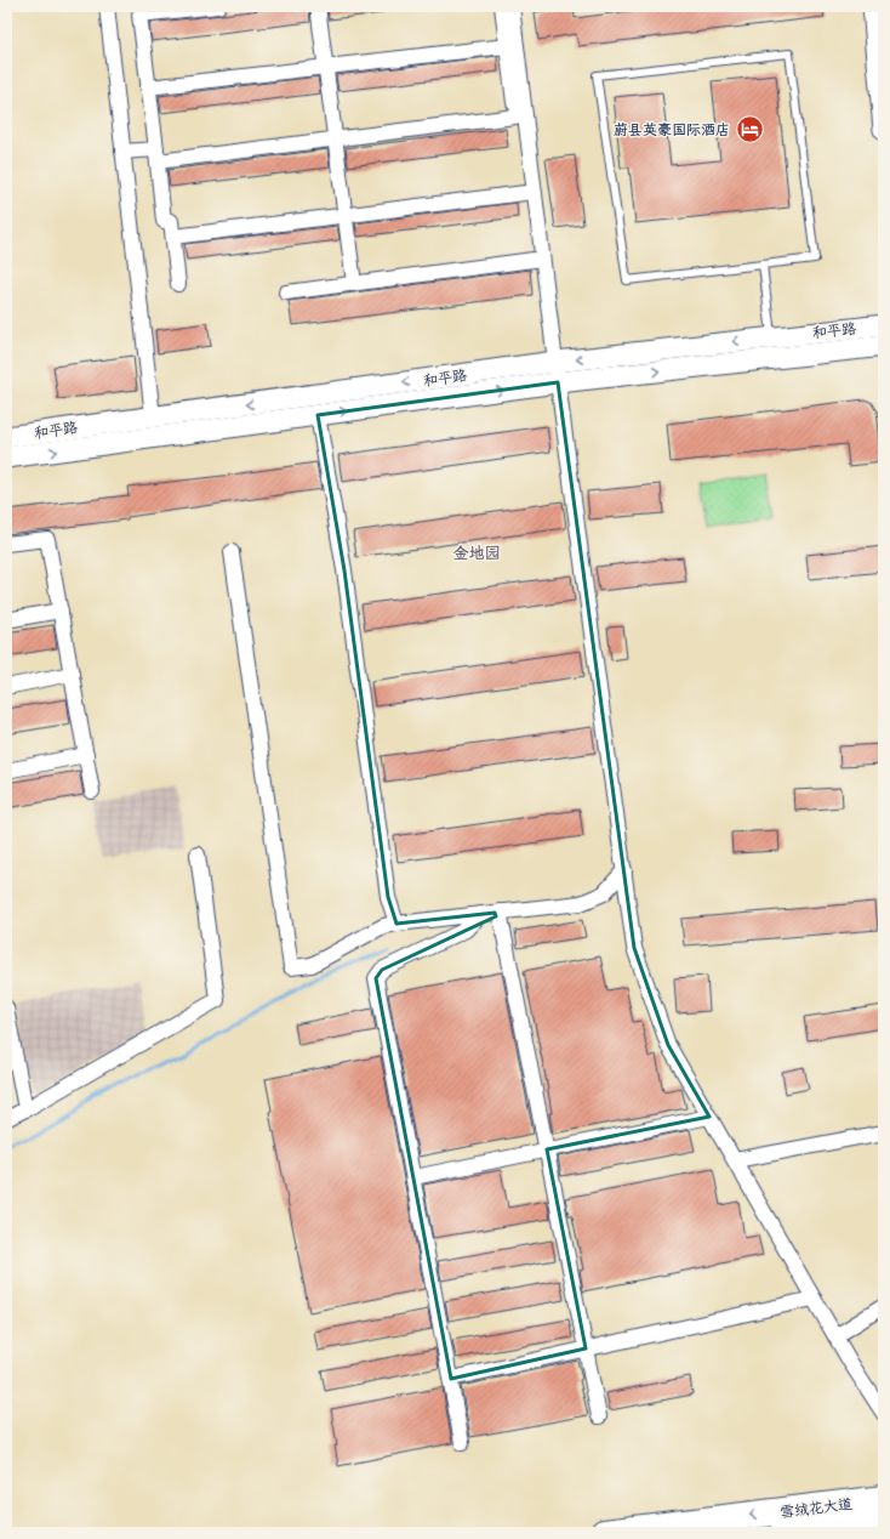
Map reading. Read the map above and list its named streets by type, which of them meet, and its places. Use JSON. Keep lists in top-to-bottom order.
{
  "streets": {
    "highway": ["雪绒花大道"],
    "street": ["和平路"]
  },
  "districts": ["金地园"],
  "places": {
    "hotel": ["蔚县英豪国际酒店"]
  }
}
